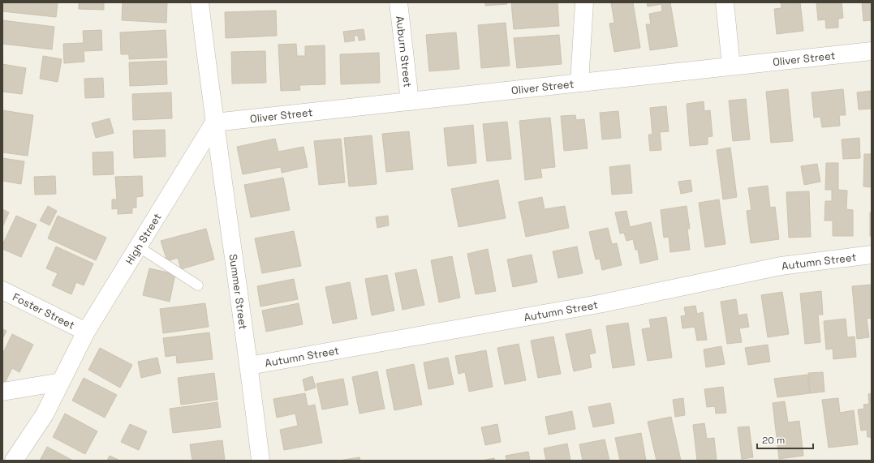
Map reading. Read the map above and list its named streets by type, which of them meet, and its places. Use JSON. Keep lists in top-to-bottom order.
{
  "streets": {
    "street": [
      "Auburn Street",
      "Oliver Street",
      "High Street",
      "Autumn Street",
      "Summer Street",
      "Foster Street"
    ]
  },
  "crossings": [
    ["Auburn Street", "Oliver Street"],
    ["Oliver Street", "High Street"],
    ["Oliver Street", "Summer Street"],
    ["High Street", "Summer Street"],
    ["High Street", "Foster Street"],
    ["Autumn Street", "Summer Street"]
  ],
  "scale_bar": "20 m"
}
